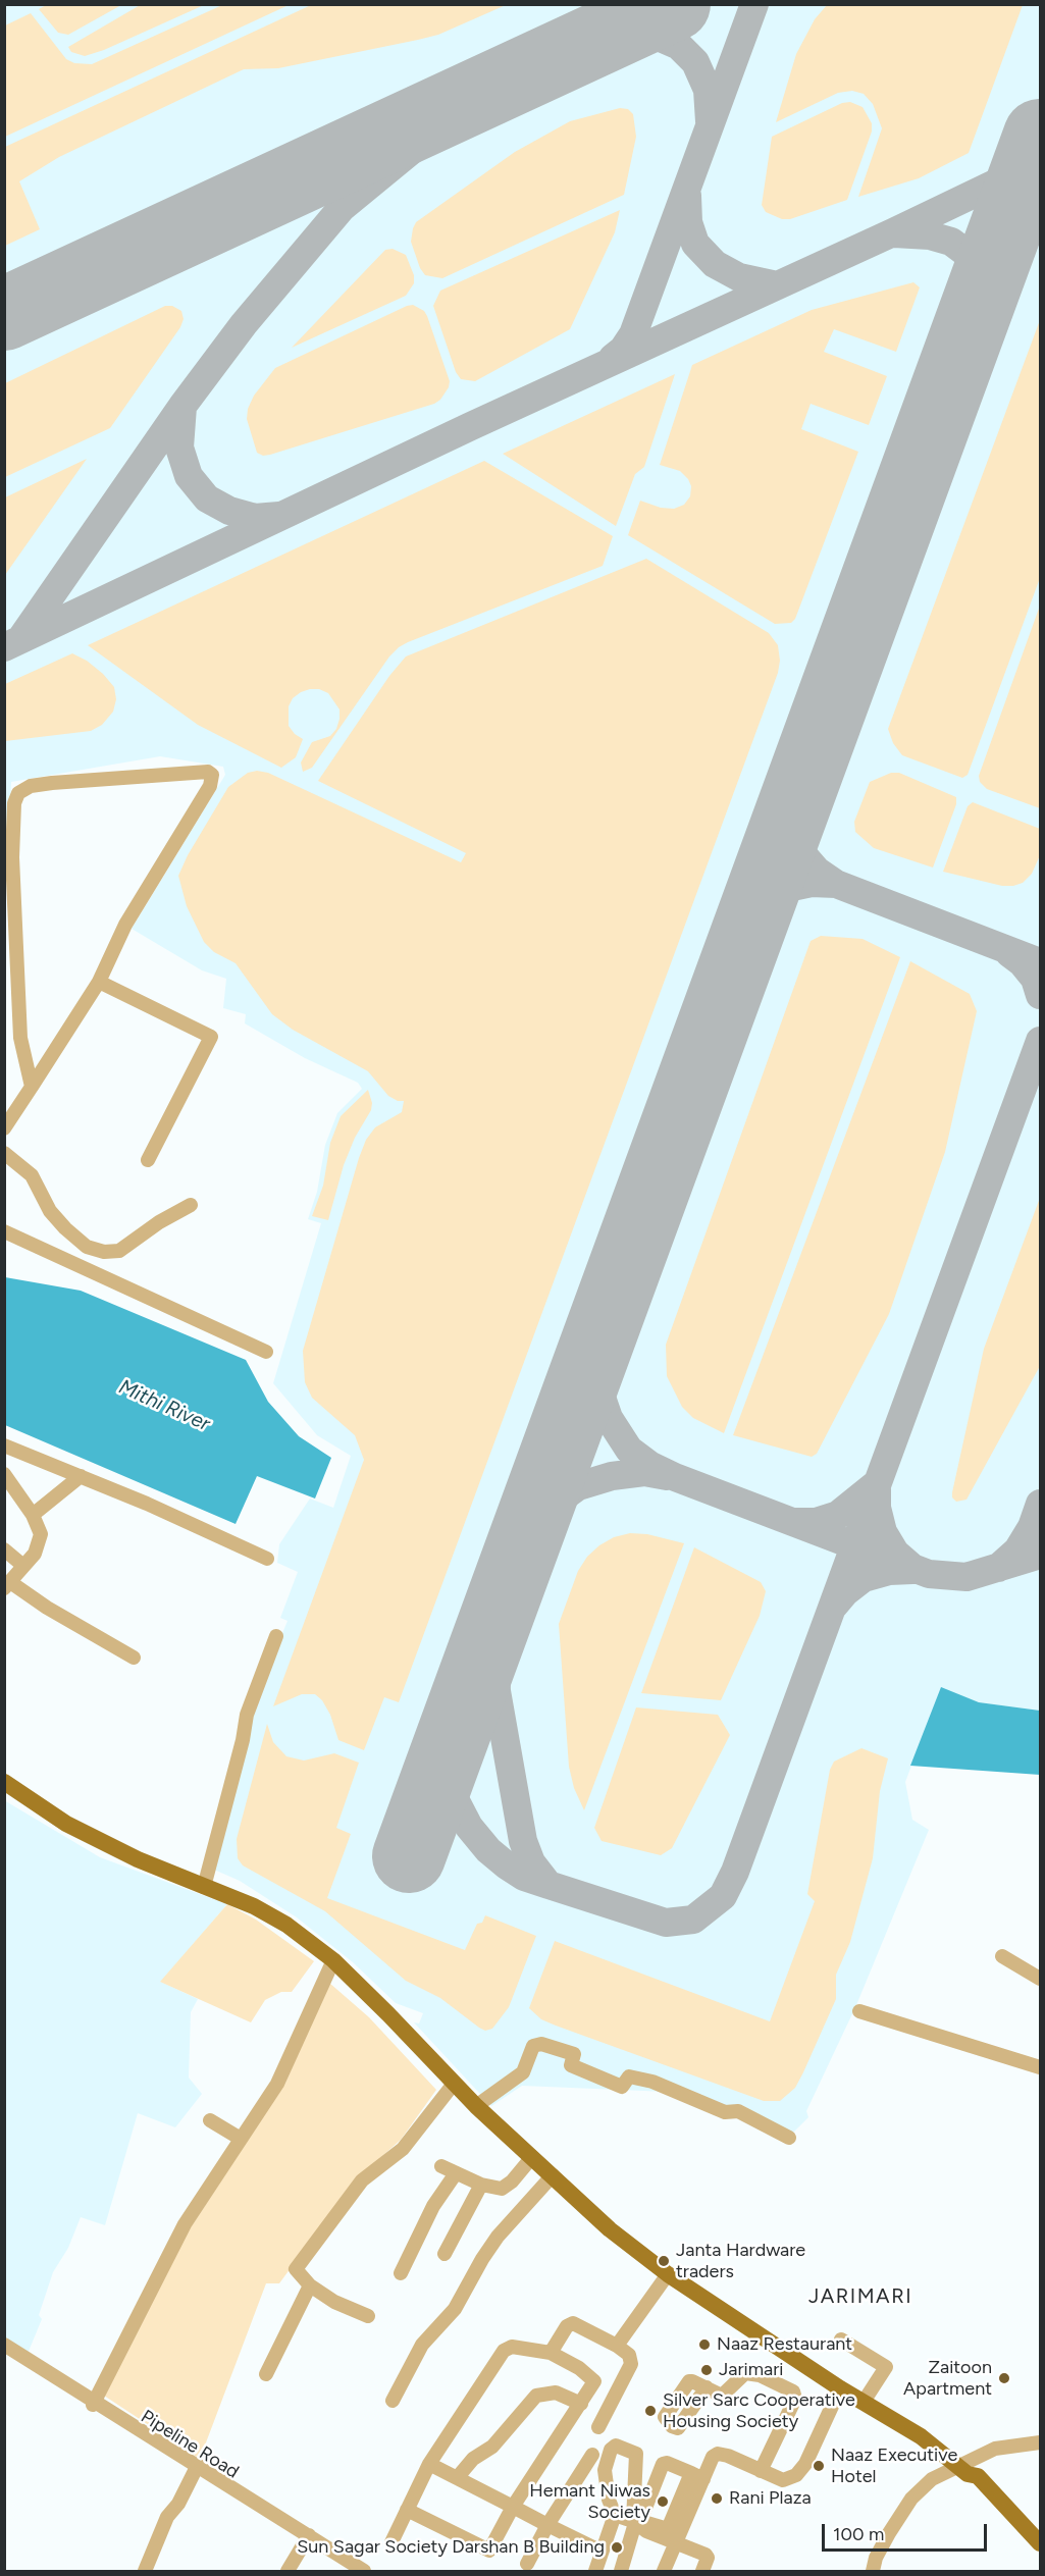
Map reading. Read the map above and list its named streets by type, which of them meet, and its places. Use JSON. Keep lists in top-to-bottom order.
{
  "streets": {
    "street": ["Pipeline Road"]
  },
  "districts": ["JARIMARI"],
  "water": ["Mithi River"],
  "places": [
    "Janta Hardware traders",
    "Naaz Restaurant",
    "Jarimari",
    "Zaitoon Apartment",
    "Silver Sarc Cooperative Housing Society",
    "Naaz Executive Hotel",
    "Rani Plaza",
    "Hemant Niwas Society",
    "Sun Sagar Society Darshan B Building"
  ],
  "scale_bar": "100 m"
}
